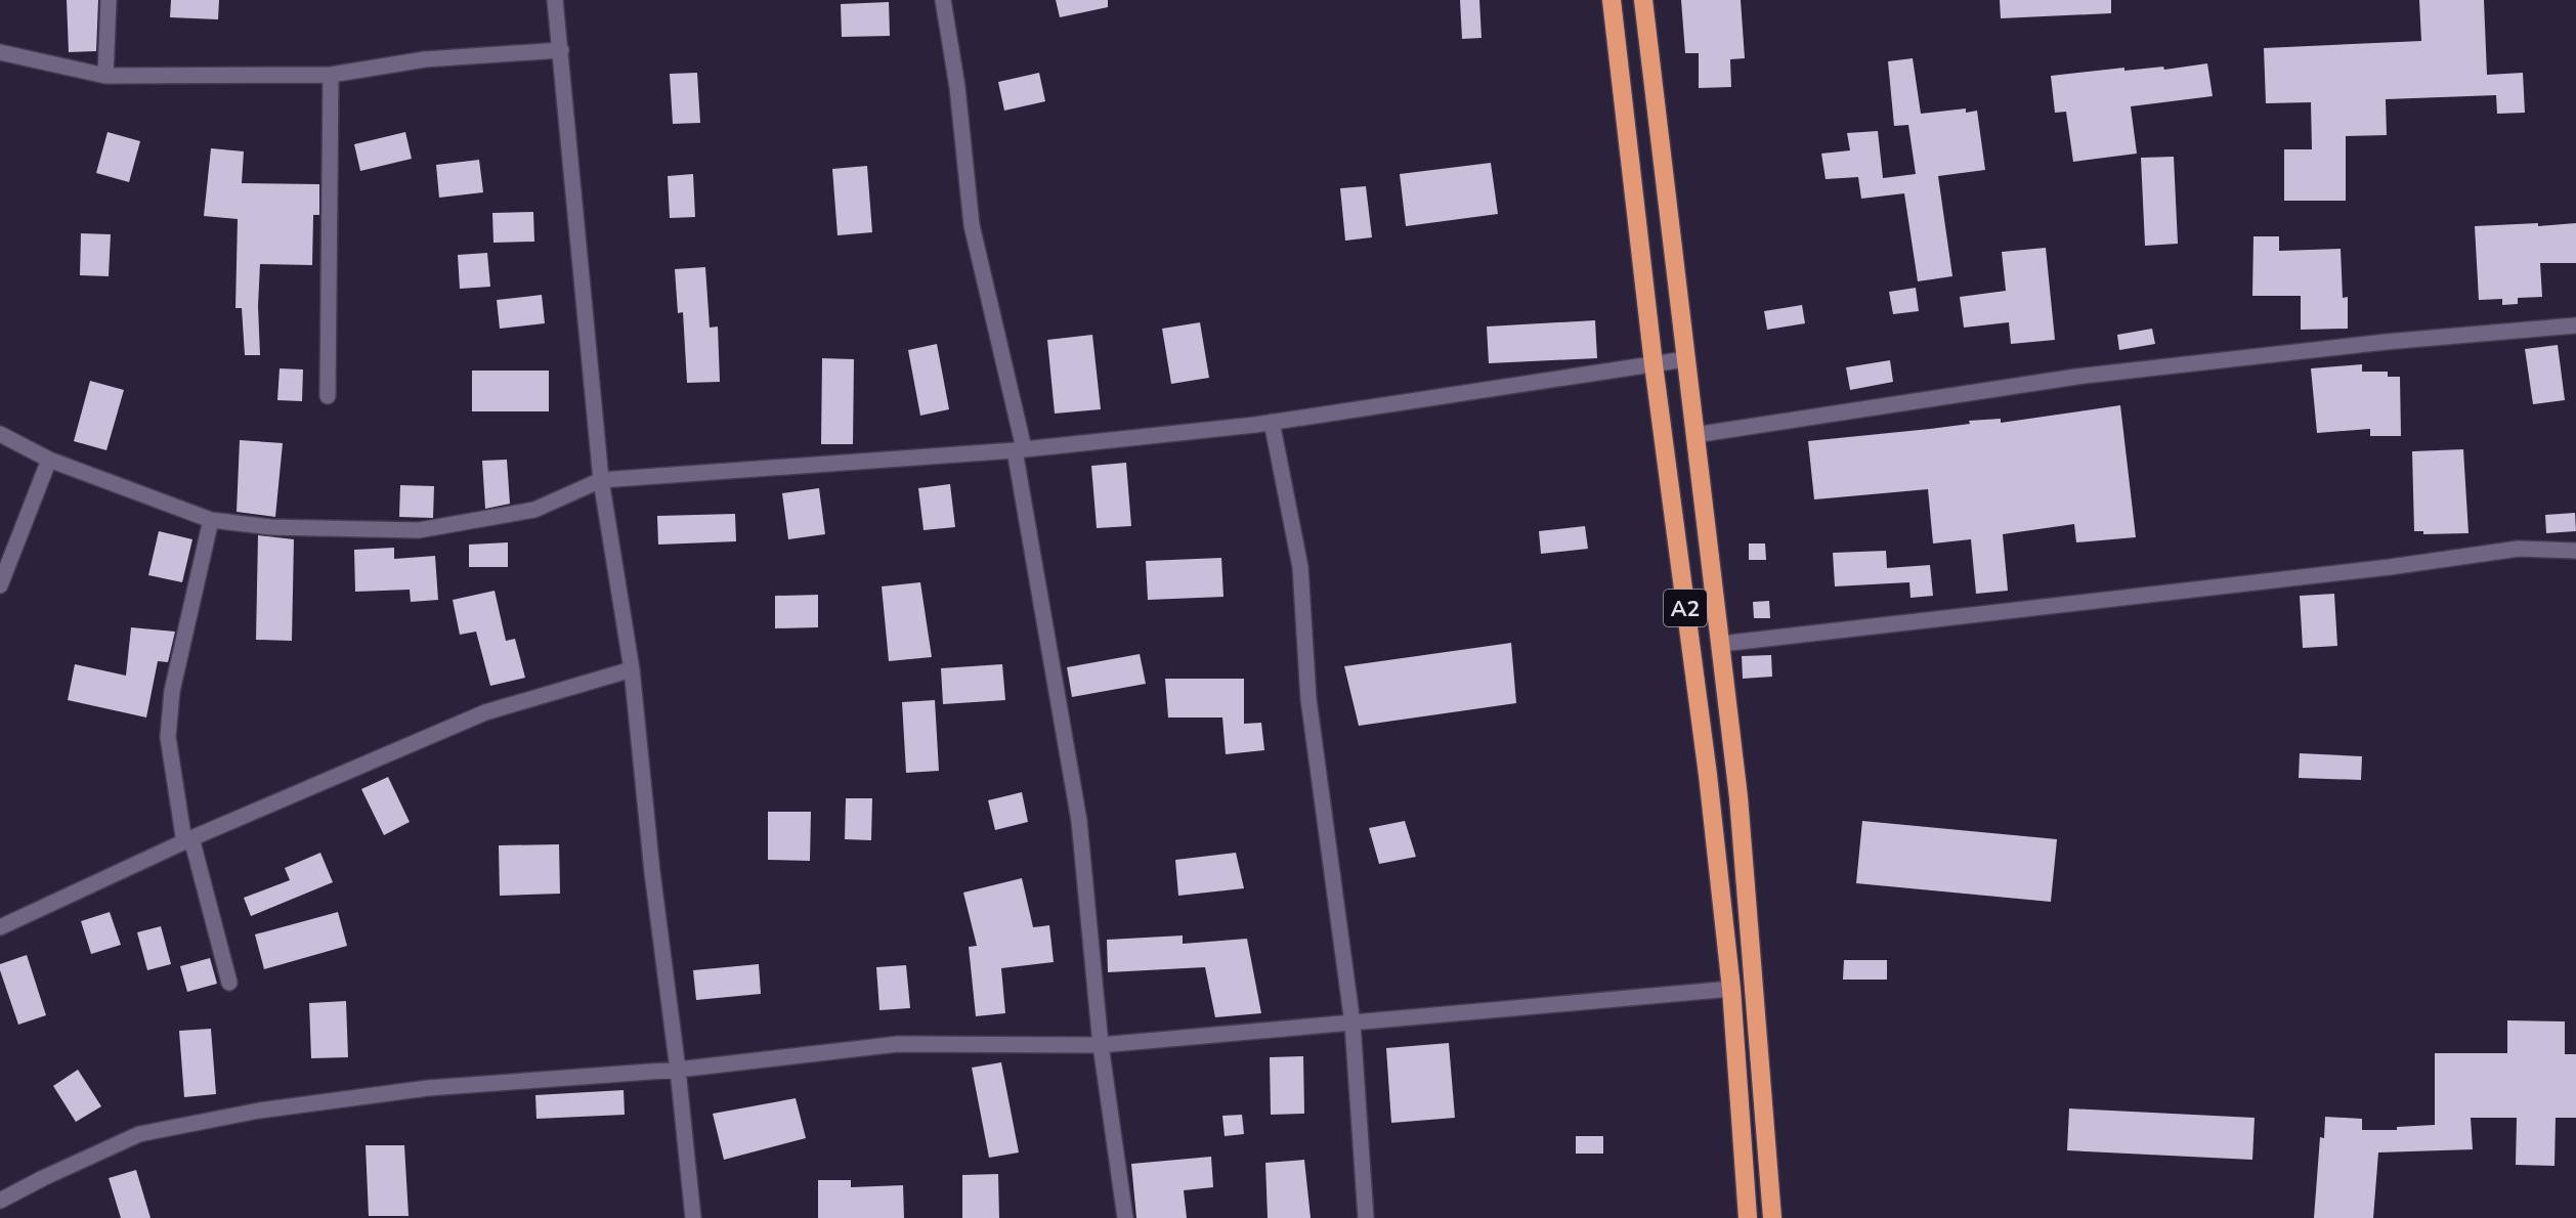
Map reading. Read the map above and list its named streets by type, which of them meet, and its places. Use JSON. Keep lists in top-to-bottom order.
{
  "streets": {
    "highway": ["A2"]
  }
}
